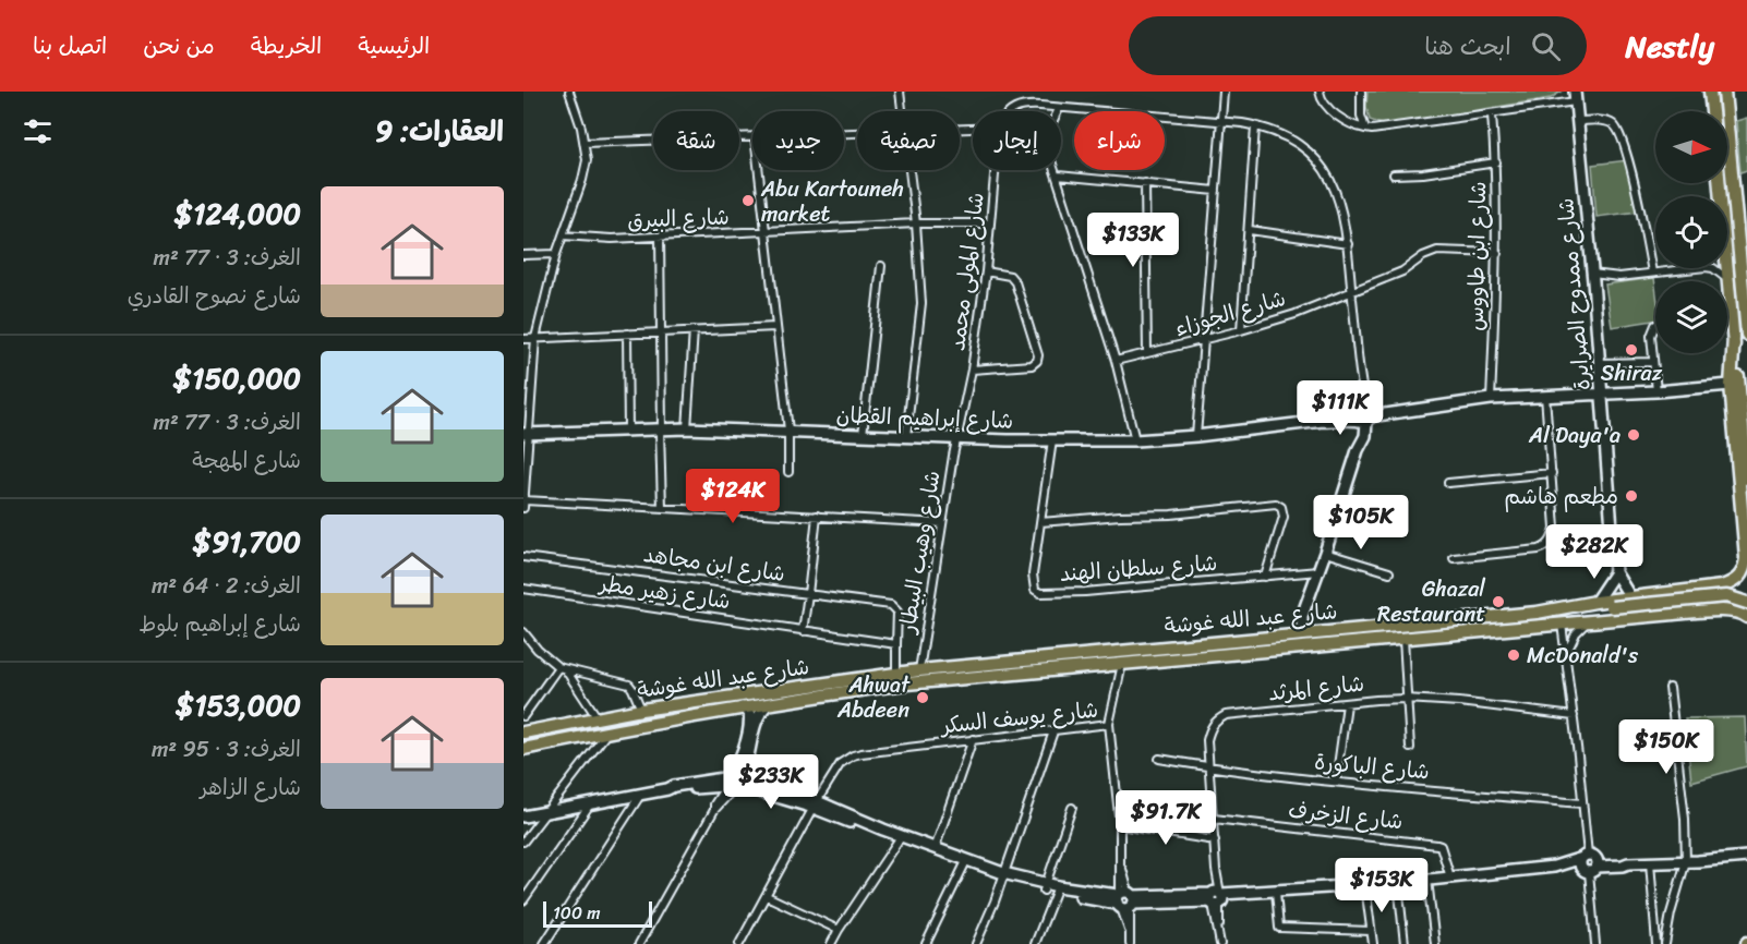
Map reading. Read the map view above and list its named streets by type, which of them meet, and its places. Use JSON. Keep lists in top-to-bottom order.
{
  "streets": {
    "main road": ["شارع عبد الله غوشة"],
    "street": [
      "شارع البيرق",
      "شارع ابن طاووس",
      "شارع المولى محمد",
      "شارع ممدوح الصرايرة",
      "شارع الجوزاء",
      "شارع إبراهيم القطان",
      "شارع وهيب البيطار",
      "شارع ابن مجاهد",
      "شارع سلطان الهند",
      "شارع زهير مطر",
      "شارع المرثد",
      "شارع يوسف السكر",
      "شارع الباكورة",
      "شارع الزخرف"
    ]
  },
  "crossings": [
    ["شارع البيرق", "شارع المولى محمد"],
    ["شارع ابن طاووس", "شارع الجوزاء"],
    ["شارع ابن طاووس", "شارع إبراهيم القطان"],
    ["شارع المولى محمد", "شارع إبراهيم القطان"],
    ["شارع المولى محمد", "شارع وهيب البيطار"],
    ["شارع ممدوح الصرايرة", "شارع إبراهيم القطان"],
    ["شارع ممدوح الصرايرة", "شارع عبد الله غوشة"],
    ["شارع إبراهيم القطان", "شارع وهيب البيطار"],
    ["شارع إبراهيم القطان", "شارع سلطان الهند"],
    ["شارع إبراهيم القطان", "شارع عبد الله غوشة"],
    ["شارع وهيب البيطار", "شارع عبد الله غوشة"],
    ["شارع ابن مجاهد", "شارع زهير مطر"],
    ["شارع المرثد", "شارع الباكورة"],
    ["شارع المرثد", "شارع الزخرف"]
  ],
  "places": [
    "Abu Kartouneh market",
    "Shiraz",
    "Al Daya'a",
    "مطعم هاشم",
    "Ghazal Restaurant",
    "McDonald's",
    "Ahwat Abdeen"
  ],
  "scale_bar": "100 m",
  "north": "right",
  "page": {
    "header": "Nestly",
    "search": "ابحث هنا",
    "nav": [
      "الرئيسية",
      "الخريطة",
      "من نحن",
      "اتصل بنا"
    ],
    "heading": "العقارات: 9",
    "chip": [
      "شراء",
      "إيجار",
      "تصفية",
      "جديد",
      "شقة"
    ],
    "list": [
      {
        "name": "$124,000",
        "note": "الغرف: 3 · 77 m² · شارع نصوح القادري"
      },
      {
        "name": "$150,000",
        "note": "الغرف: 3 · 77 m² · شارع المهجة"
      },
      {
        "name": "$91,700",
        "note": "الغرف: 2 · 64 m² · شارع إبراهيم بلوط"
      },
      {
        "name": "$153,000",
        "note": "الغرف: 3 · 95 m² · شارع الزاهر"
      }
    ],
    "price": [
      "$133K",
      "$111K",
      "$124K",
      "$105K",
      "$282K",
      "$150K",
      "$233K",
      "$91.7K",
      "$153K"
    ],
    "scale": "100 m"
  }
}
